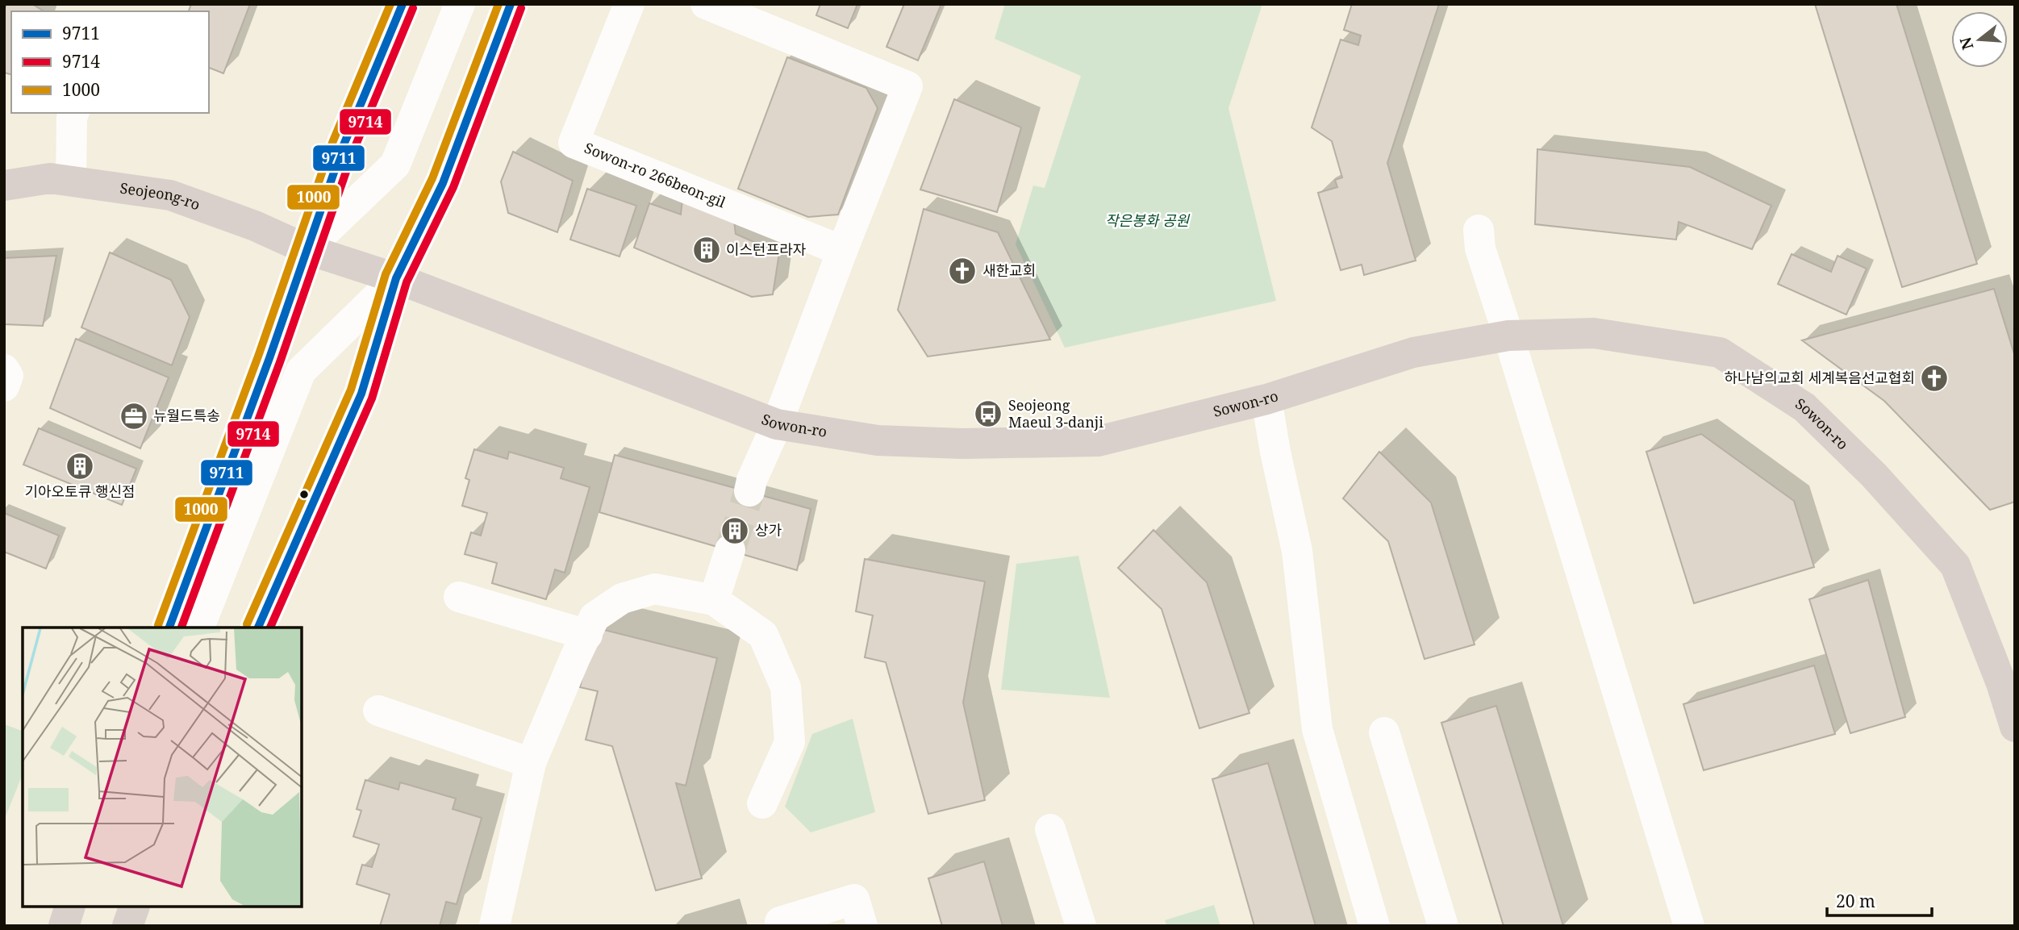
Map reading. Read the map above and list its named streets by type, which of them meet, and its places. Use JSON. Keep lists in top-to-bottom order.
{
  "streets": {
    "main road": ["Seojeong-ro", "Sowon-ro"],
    "street": ["Sowon-ro 266beon-gil"]
  },
  "crossings": [
    ["Seojeong-ro", "Sowon-ro"]
  ],
  "parks": ["작은봉화 공원"],
  "places": {
    "building": ["이스턴프라자", "기아오토큐 행신점", "상가"],
    "church": ["새한교회", "하나남의교회 세계복음선교협회"],
    "bus stop": ["Seojeong Maeul 3-danji"],
    "office": ["뉴월드특송"]
  },
  "lines": ["transit line 9711", "transit line 1000", "transit line 9714"],
  "legend": ["9711", "9714", "1000"],
  "scale_bar": "20 m",
  "north": "left"
}
